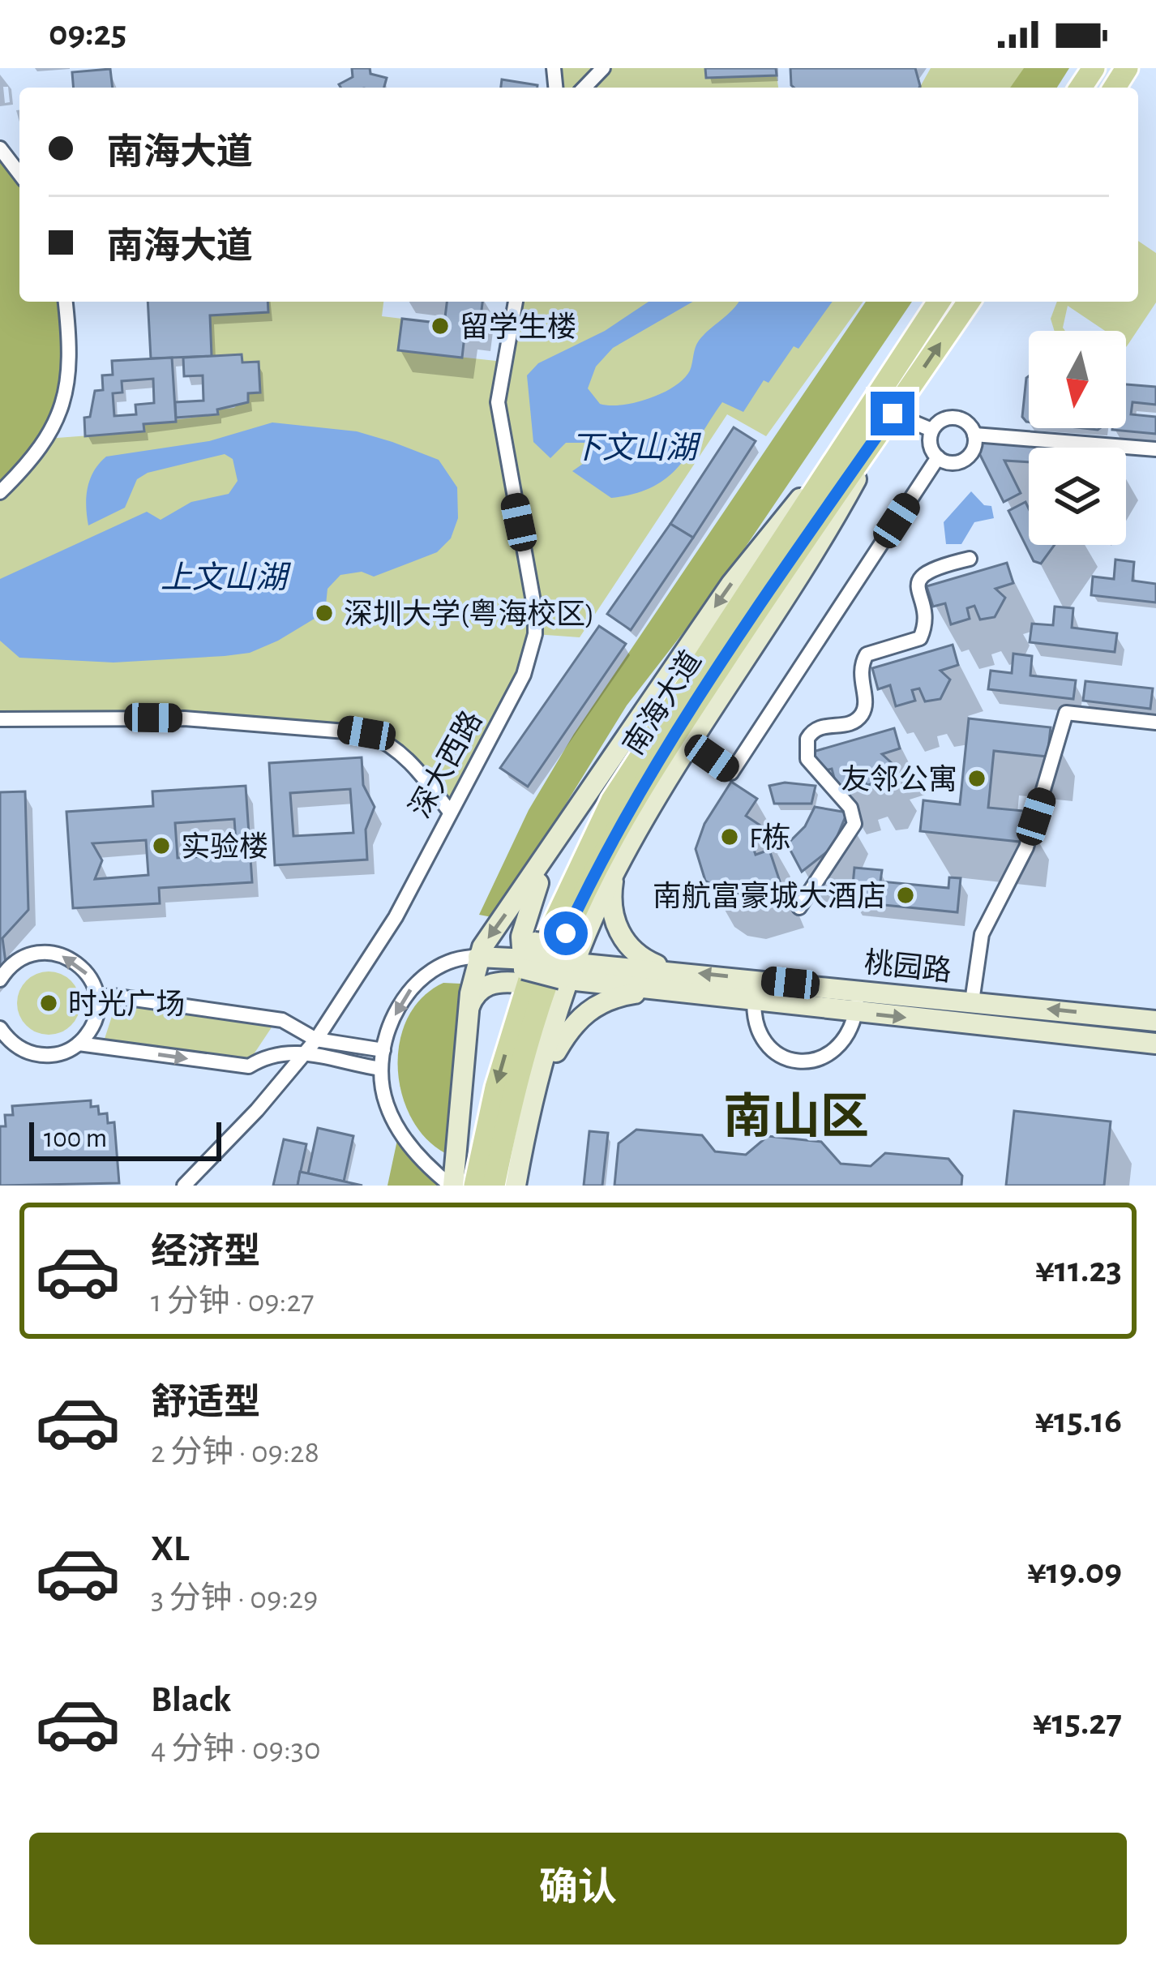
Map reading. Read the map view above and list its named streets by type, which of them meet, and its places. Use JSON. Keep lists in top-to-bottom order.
{
  "streets": {
    "main road": ["南海大道", "桃园路"],
    "street": ["深大西路"]
  },
  "districts": ["南山区"],
  "water": ["下文山湖", "上文山湖"],
  "places": [
    "留学生楼",
    "深圳大学(粤海校区)",
    "友邻公寓",
    "F栋",
    "实验楼",
    "南航富豪城大酒店",
    "时光广场"
  ],
  "scale_bar": "100 m",
  "north": "bottom",
  "page": {
    "status": "09:25",
    "banner": ["南海大道", "南海大道"],
    "scale": "100 m",
    "list": [
      {
        "name": "经济型",
        "note": "1 分钟 · 09:27",
        "value": "¥11.23"
      },
      {
        "name": "舒适型",
        "note": "2 分钟 · 09:28",
        "value": "¥15.16"
      },
      {
        "name": "XL",
        "note": "3 分钟 · 09:29",
        "value": "¥19.09"
      },
      {
        "name": "Black",
        "note": "4 分钟 · 09:30",
        "value": "¥15.27"
      }
    ],
    "buttons": "确认"
  }
}
